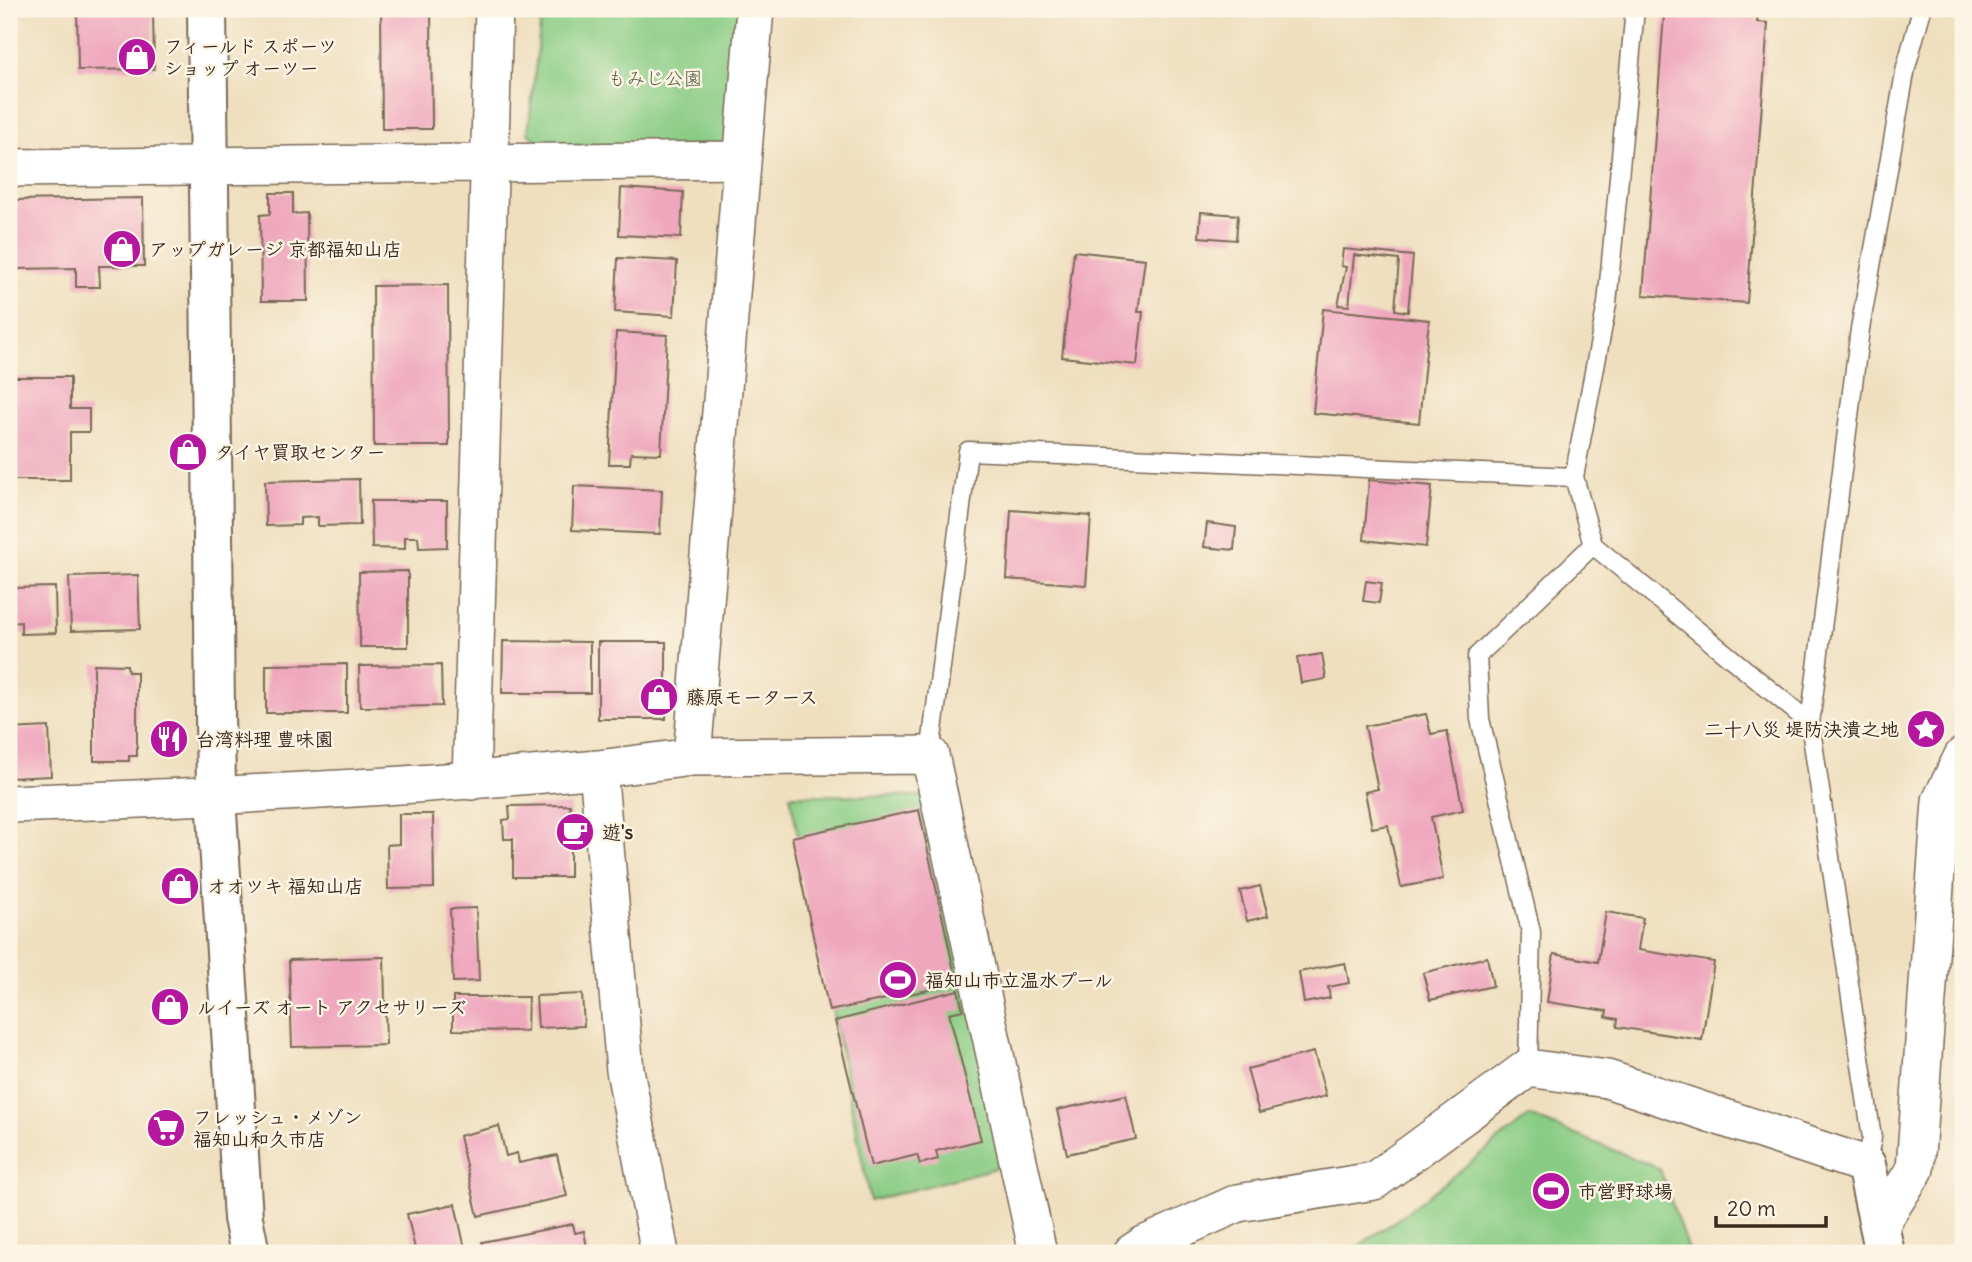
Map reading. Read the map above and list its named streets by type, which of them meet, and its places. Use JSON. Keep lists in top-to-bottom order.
{
  "parks": ["もみじ公園"],
  "places": {
    "shop": [
      "フィールド スポーツ ショップ オーツー",
      "アップガレージ 京都福知山店",
      "タイヤ買取センター",
      "藤原モータース",
      "オオツキ 福知山店",
      "ルイーズ オート アクセサリーズ"
    ],
    "place": ["二十八災 堤防決潰之地"],
    "restaurant": ["台湾料理 豊味園"],
    "cafe": ["遊's"],
    "sports": ["福知山市立温水プール", "市営野球場"],
    "supermarket": ["フレッシュ・メゾン 福知山和久市店"]
  },
  "scale_bar": "20 m"
}
